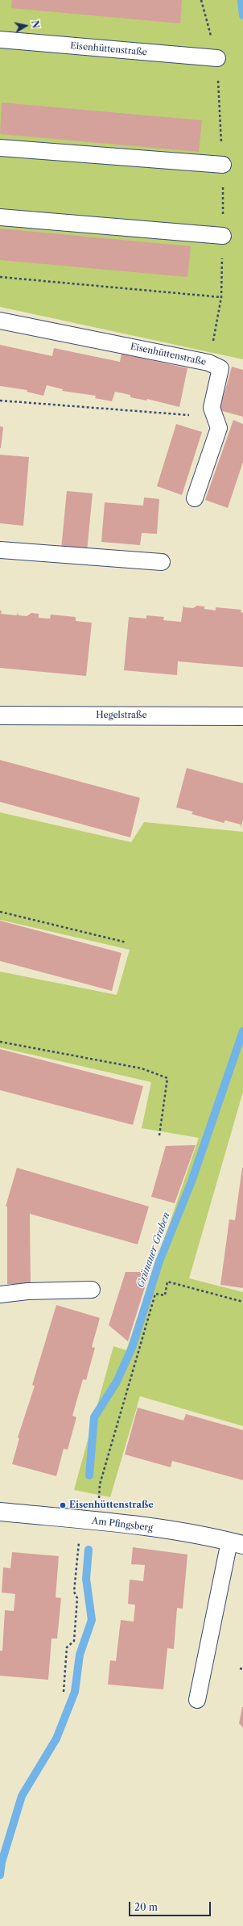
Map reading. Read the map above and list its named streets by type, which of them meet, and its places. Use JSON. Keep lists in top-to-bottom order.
{
  "streets": {
    "street": ["Hegelstraße", "Am Pfingsberg"],
    "lane": ["Eisenhüttenstraße"]
  },
  "water": ["Grünauer Graben"],
  "places": ["Eisenhüttenstraße"],
  "scale_bar": "20 m",
  "north": "right"
}
